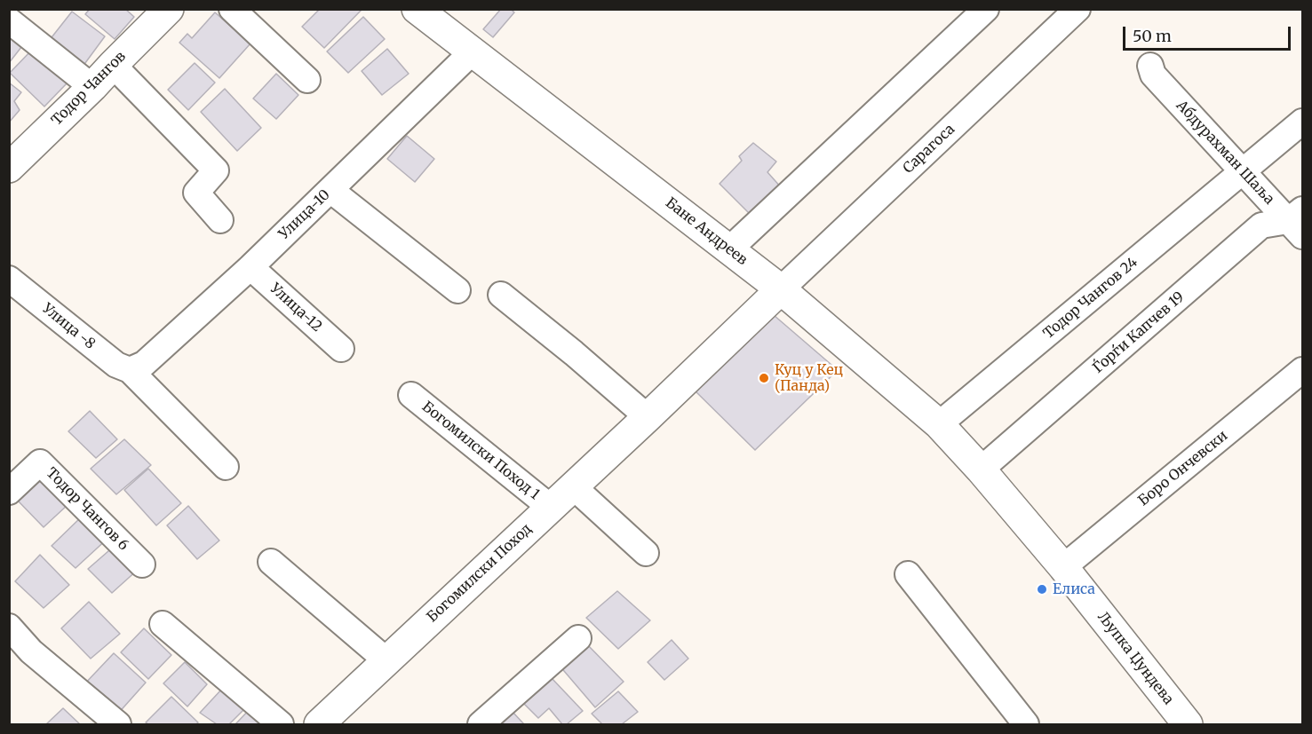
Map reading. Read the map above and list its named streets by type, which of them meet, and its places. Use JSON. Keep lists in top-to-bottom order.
{
  "streets": {
    "street": [
      "Тодор Чангов",
      "Сарагоса",
      "Абдурахман Шаља",
      "Улица-10",
      "Бане Андреев",
      "Тодор Чангов 24",
      "Улица-12",
      "Улица -8",
      "Ѓорѓи Капчев 19",
      "Богомилски Поход 1",
      "Боро Ончевски",
      "Тодор Чангов 6",
      "Богомилски Поход",
      "Љупка Џундева"
    ]
  },
  "crossings": [
    ["Сарагоса", "Бане Андреев"],
    ["Сарагоса", "Богомилски Поход"],
    ["Абдурахман Шаља", "Тодор Чангов 24"],
    ["Абдурахман Шаља", "Ѓорѓи Капчев 19"],
    ["Улица-10", "Бане Андреев"],
    ["Улица-10", "Улица-12"],
    ["Улица-10", "Улица -8"],
    ["Бане Андреев", "Тодор Чангов 24"],
    ["Бане Андреев", "Ѓорѓи Капчев 19"],
    ["Бане Андреев", "Богомилски Поход"],
    ["Бане Андреев", "Љупка Џундева"],
    ["Ѓорѓи Капчев 19", "Љупка Џундева"],
    ["Богомилски Поход 1", "Богомилски Поход"],
    ["Боро Ончевски", "Љупка Џундева"]
  ],
  "places": ["Куц у Кец (Панда)", "Елиса"],
  "scale_bar": "50 m"
}
